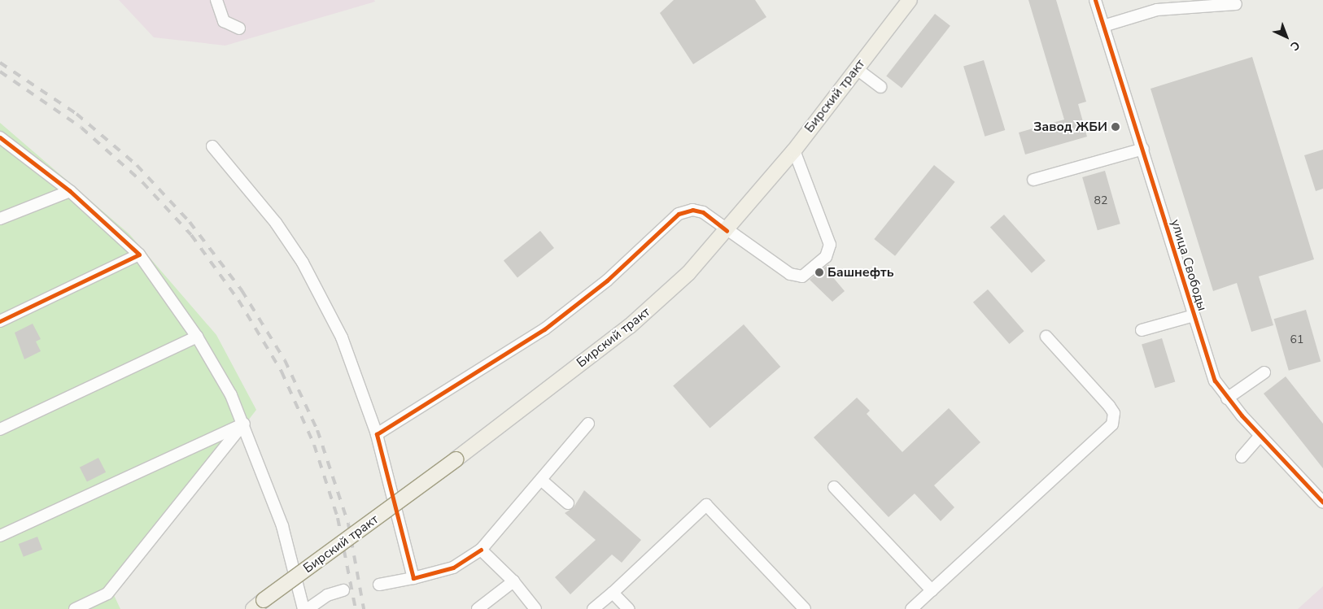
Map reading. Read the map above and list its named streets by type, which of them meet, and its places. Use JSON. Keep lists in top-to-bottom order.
{
  "streets": {
    "main road": ["Бирский тракт"],
    "street": ["улица Свободы"]
  },
  "places": ["Завод ЖБИ", "Башнефть"],
  "house_numbers": ["82", "61"],
  "north": "bottom right"
}
